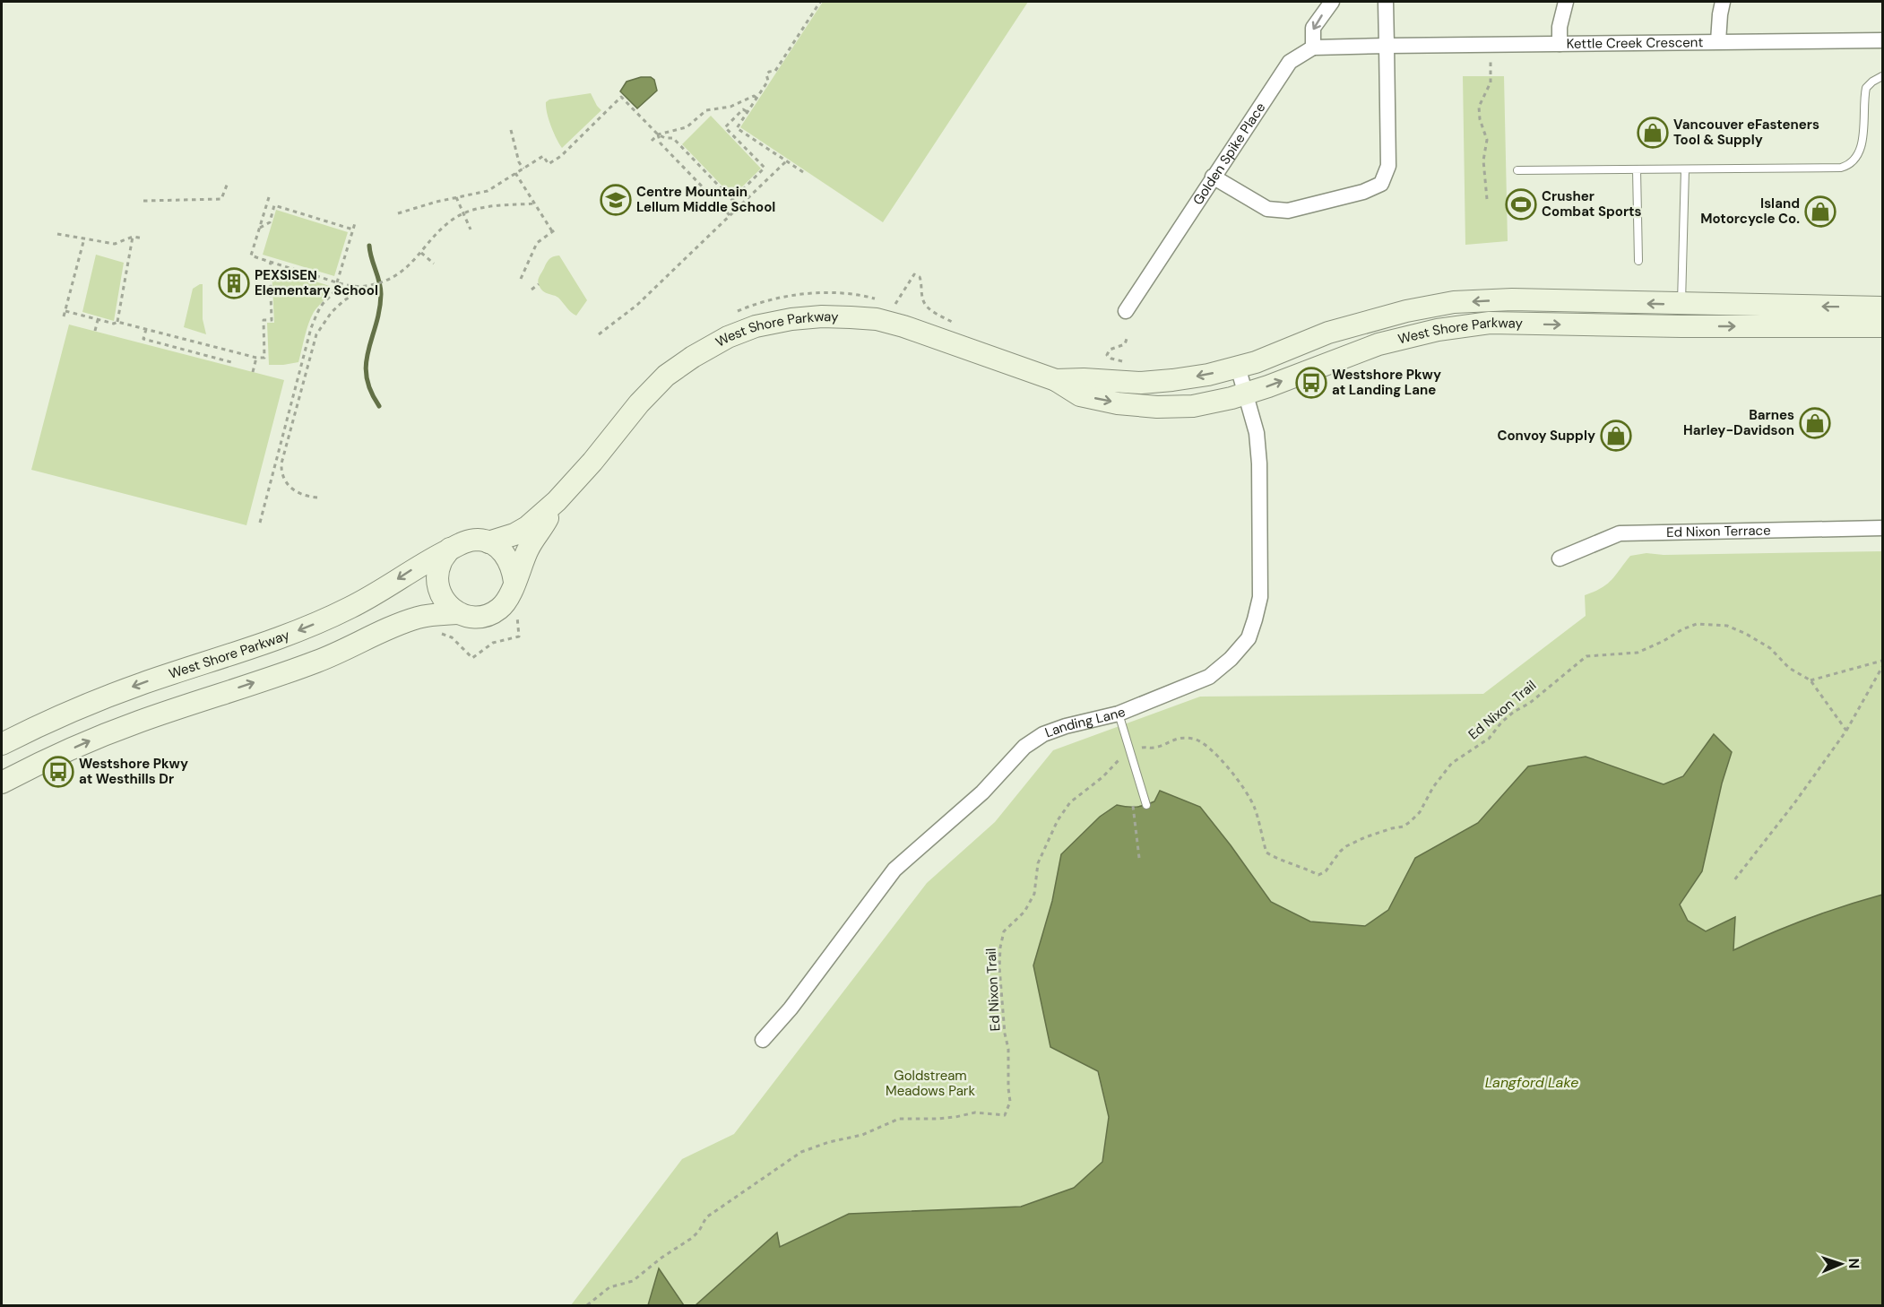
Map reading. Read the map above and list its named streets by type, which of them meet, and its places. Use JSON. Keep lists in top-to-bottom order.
{
  "streets": {
    "main road": ["West Shore Parkway"],
    "street": [
      "Kettle Creek Crescent",
      "Golden Spike Place",
      "Ed Nixon Terrace",
      "Landing Lane"
    ],
    "path": ["Ed Nixon Trail"]
  },
  "crossings": [
    ["Kettle Creek Crescent", "Golden Spike Place"],
    ["West Shore Parkway", "Landing Lane"]
  ],
  "water": ["Langford Lake"],
  "parks": ["Goldstream Meadows Park"],
  "places": {
    "shop": [
      "Vancouver eFasteners Tool & Supply",
      "Island Motorcycle Co.",
      "Barnes Harley-Davidson",
      "Convoy Supply"
    ],
    "school or university": ["Centre Mountain Lellum Middle School"],
    "sports": ["Crusher Combat Sports"],
    "building": ["PEXSISEṈ Elementary School"],
    "bus stop": ["Westshore Pkwy at Landing Lane", "Westshore Pkwy at Westhills Dr"]
  },
  "north": "right"
}
